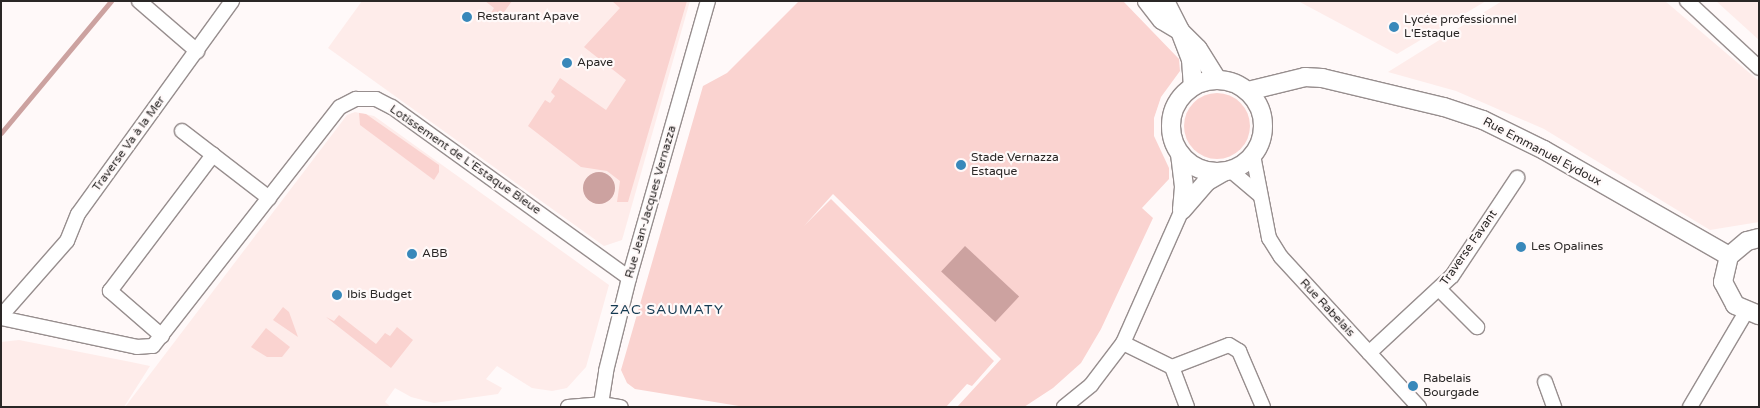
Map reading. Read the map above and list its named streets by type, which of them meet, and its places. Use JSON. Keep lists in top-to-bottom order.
{
  "streets": {
    "street": [
      "Traverse Va à la Mer",
      "Rue Emmanuel Eydoux",
      "Lotissement de L'Estaque Bleue",
      "Rue Jean-Jacques Vernazza",
      "Traverse Favant",
      "Rue Rabelais"
    ]
  },
  "crossings": [
    ["Traverse Va à la Mer", "Lotissement de L'Estaque Bleue"],
    ["Rue Emmanuel Eydoux", "Rue Rabelais"],
    ["Lotissement de L'Estaque Bleue", "Rue Jean-Jacques Vernazza"],
    ["Traverse Favant", "Rue Rabelais"]
  ],
  "districts": ["ZAC SAUMATY"],
  "places": [
    "Restaurant Apave",
    "Lycée professionnel L'Estaque",
    "Apave",
    "Stade Vernazza Estaque",
    "Les Opalines",
    "ABB",
    "Ibis Budget",
    "Rabelais Bourgade"
  ]
}
